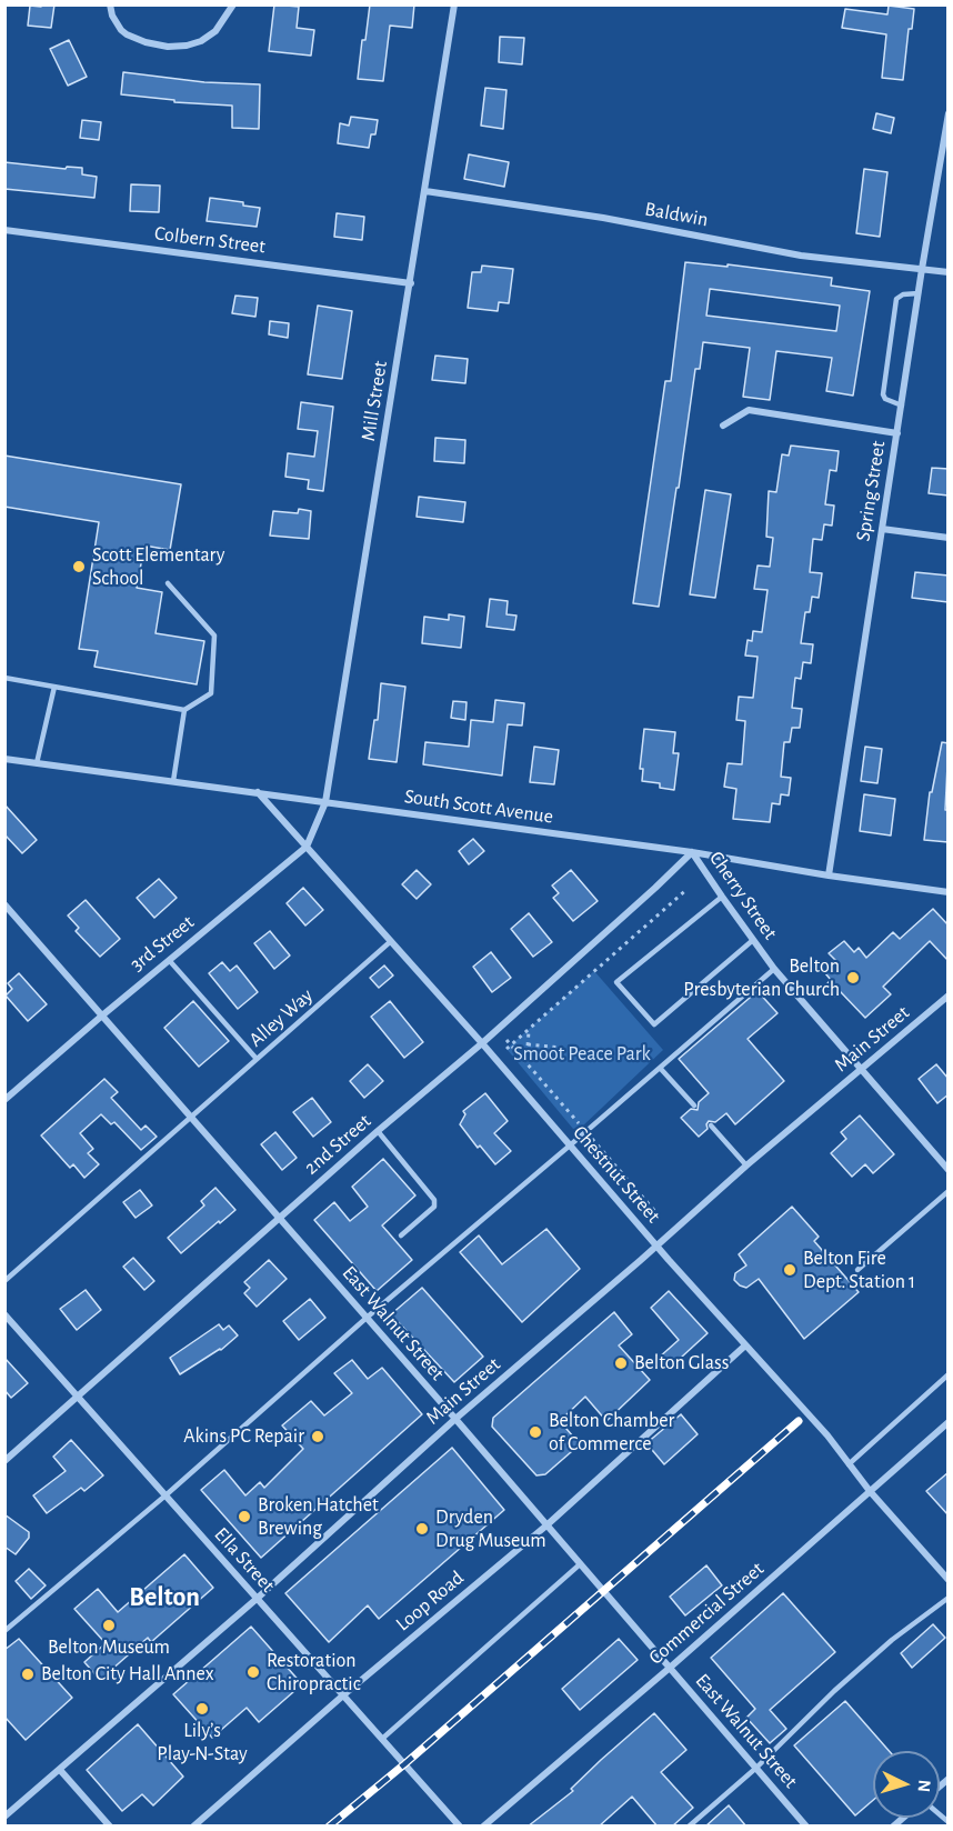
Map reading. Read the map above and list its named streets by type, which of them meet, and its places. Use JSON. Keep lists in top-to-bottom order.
{
  "streets": {
    "street": [
      "Baldwin",
      "Colbern Street",
      "Mill Street",
      "Spring Street",
      "South Scott Avenue",
      "Cherry Street",
      "3rd Street",
      "Main Street",
      "2nd Street",
      "Chestnut Street",
      "East Walnut Street",
      "Ella Street",
      "Loop Road",
      "Commercial Street"
    ],
    "lane": ["Alley Way"]
  },
  "crossings": [
    ["Baldwin", "Mill Street"],
    ["Baldwin", "Spring Street"],
    ["Colbern Street", "Mill Street"],
    ["Mill Street", "South Scott Avenue"],
    ["Mill Street", "3rd Street"],
    ["Spring Street", "South Scott Avenue"],
    ["South Scott Avenue", "Cherry Street"],
    ["South Scott Avenue", "3rd Street"],
    ["South Scott Avenue", "2nd Street"],
    ["South Scott Avenue", "Chestnut Street"],
    ["Cherry Street", "Main Street"],
    ["Cherry Street", "2nd Street"],
    ["3rd Street", "Chestnut Street"],
    ["3rd Street", "East Walnut Street"],
    ["Alley Way", "Chestnut Street"],
    ["Alley Way", "East Walnut Street"],
    ["Main Street", "Chestnut Street"],
    ["Main Street", "East Walnut Street"],
    ["Main Street", "Ella Street"],
    ["2nd Street", "Chestnut Street"],
    ["2nd Street", "East Walnut Street"],
    ["2nd Street", "Ella Street"],
    ["Chestnut Street", "Loop Road"],
    ["Chestnut Street", "Commercial Street"],
    ["East Walnut Street", "Loop Road"],
    ["East Walnut Street", "Commercial Street"],
    ["Ella Street", "Loop Road"]
  ],
  "districts": ["Belton"],
  "parks": ["Smoot Peace Park"],
  "places": [
    "Scott Elementary School",
    "Belton Presbyterian Church",
    "Belton Fire Dept. Station 1",
    "Belton Glass",
    "Belton Chamber of Commerce",
    "Akins PC Repair",
    "Broken Hatchet Brewing",
    "Dryden Drug Museum",
    "Belton Museum",
    "Restoration Chiropractic",
    "Belton City Hall Annex",
    "Lily’s Play-N-Stay"
  ],
  "north": "right"
}
